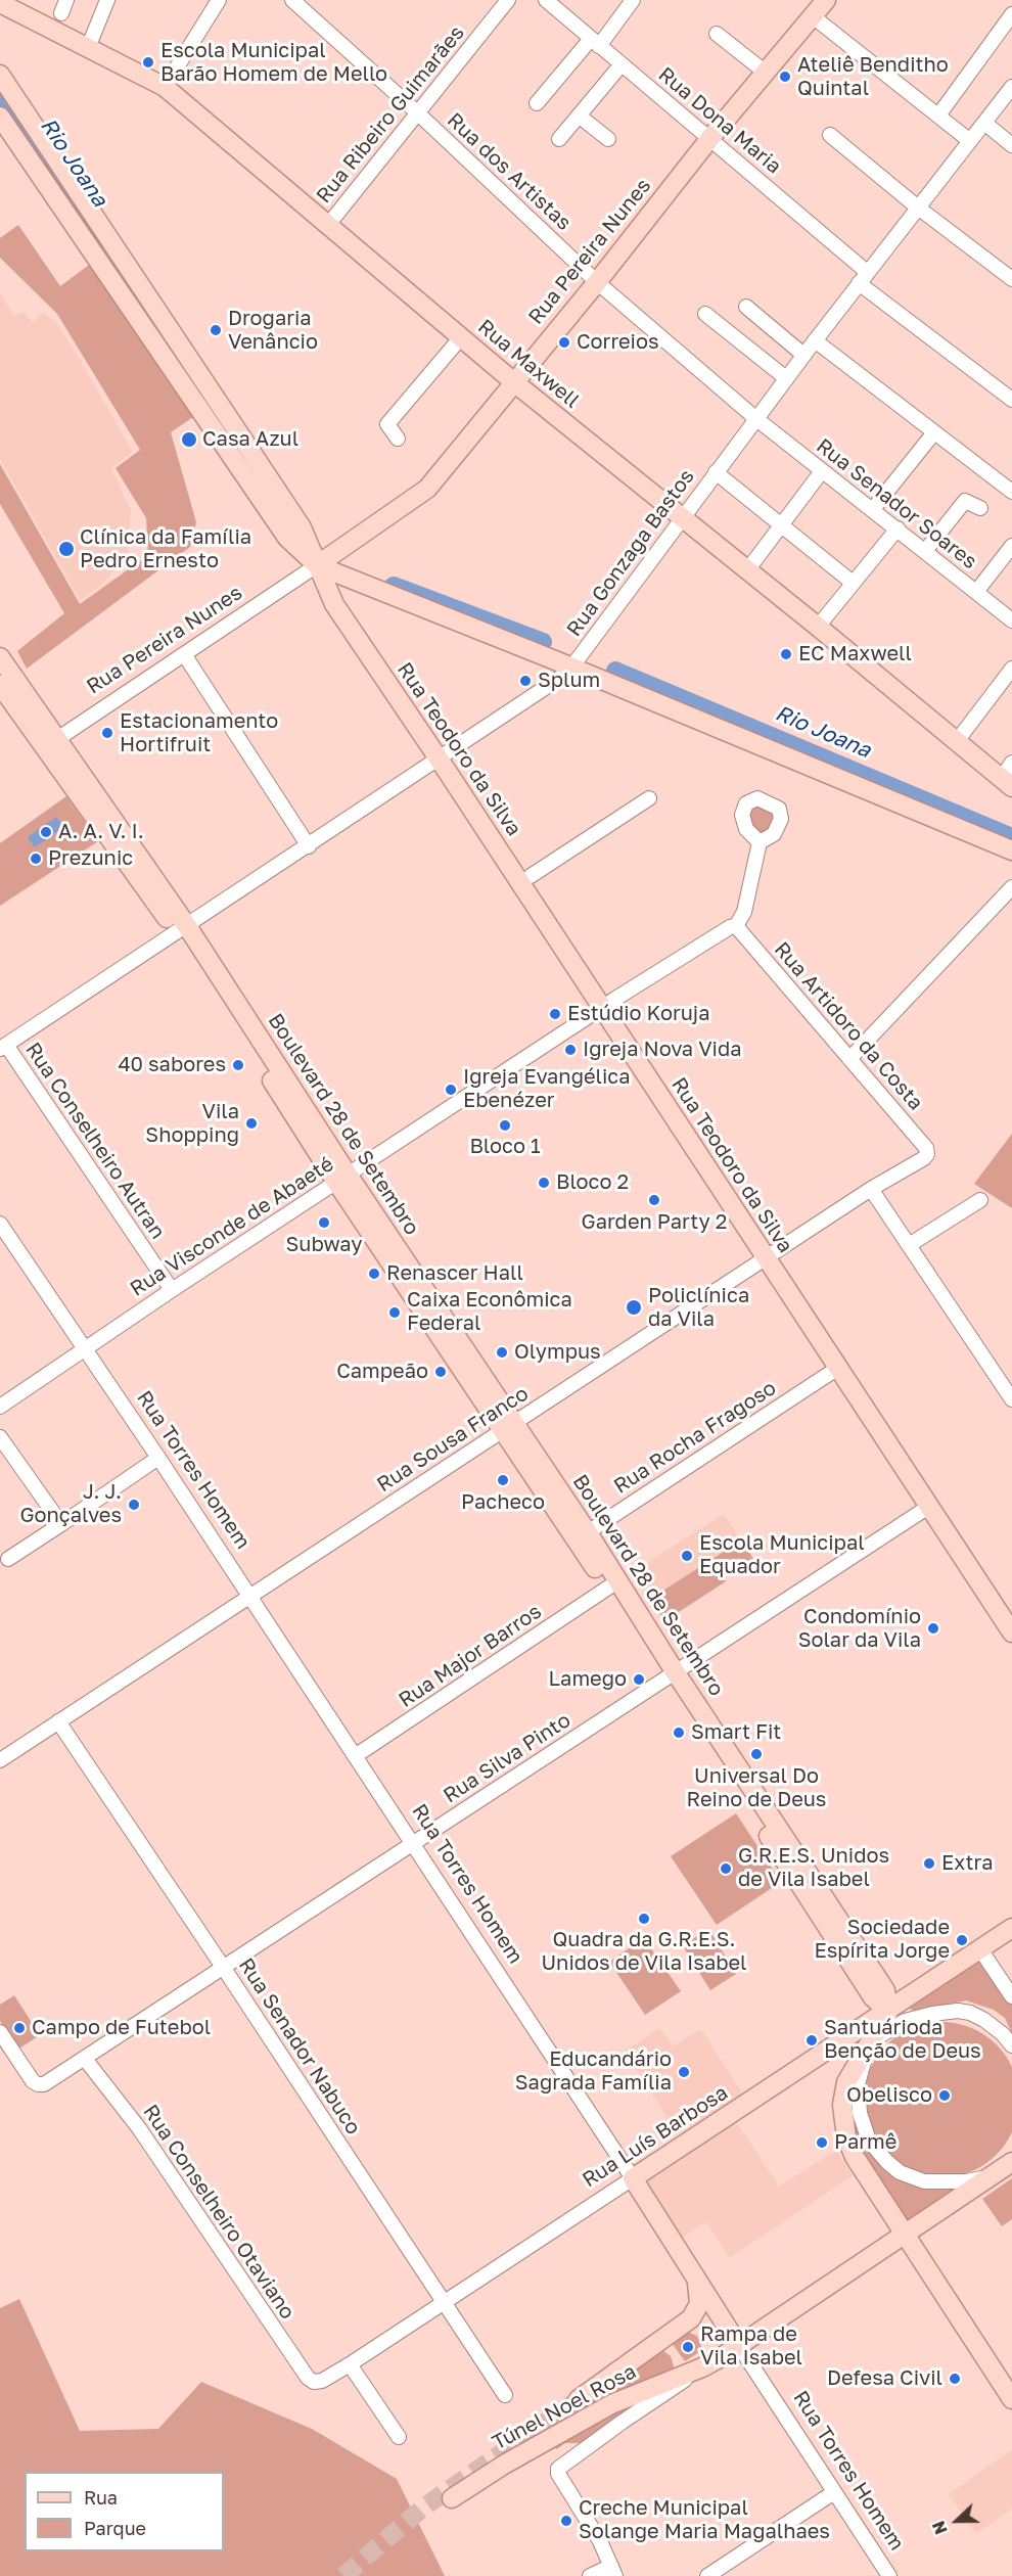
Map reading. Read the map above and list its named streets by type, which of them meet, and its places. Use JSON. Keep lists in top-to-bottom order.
{
  "streets": {
    "main road": [
      "Rua Pereira Nunes",
      "Rua Maxwell",
      "Rua Teodoro da Silva",
      "Boulevard 28 de Setembro",
      "Rua Torres Homem",
      "Rua Luís Barbosa",
      "Túnel Noel Rosa"
    ],
    "street": [
      "Rua Ribeiro Guimarães",
      "Rua Dona Maria",
      "Rua dos Artistas",
      "Rua Senador Soares",
      "Rua Gonzaga Bastos",
      "Rua Artidoro da Costa",
      "Rua Conselheiro Autran",
      "Rua Visconde de Abaeté",
      "Rua Rocha Fragoso",
      "Rua Sousa Franco",
      "Rua Major Barros",
      "Rua Silva Pinto",
      "Rua Senador Nabuco",
      "Rua Conselheiro Otaviano"
    ]
  },
  "crossings": [
    ["Rua Ribeiro Guimarães", "Rua dos Artistas"],
    ["Rua Ribeiro Guimarães", "Rua Maxwell"],
    ["Rua Dona Maria", "Rua Pereira Nunes"],
    ["Rua Dona Maria", "Rua Gonzaga Bastos"],
    ["Rua dos Artistas", "Rua Pereira Nunes"],
    ["Rua dos Artistas", "Rua Senador Soares"],
    ["Rua dos Artistas", "Rua Gonzaga Bastos"],
    ["Rua Pereira Nunes", "Rua Maxwell"],
    ["Rua Pereira Nunes", "Rua Teodoro da Silva"],
    ["Rua Pereira Nunes", "Boulevard 28 de Setembro"],
    ["Rua Maxwell", "Rua Gonzaga Bastos"],
    ["Rua Senador Soares", "Rua Gonzaga Bastos"],
    ["Rua Gonzaga Bastos", "Rua Teodoro da Silva"],
    ["Rua Gonzaga Bastos", "Boulevard 28 de Setembro"],
    ["Rua Gonzaga Bastos", "Rua Conselheiro Autran"],
    ["Rua Teodoro da Silva", "Rua Visconde de Abaeté"],
    ["Rua Teodoro da Silva", "Rua Rocha Fragoso"],
    ["Rua Teodoro da Silva", "Rua Sousa Franco"],
    ["Rua Teodoro da Silva", "Rua Silva Pinto"],
    ["Rua Artidoro da Costa", "Rua Visconde de Abaeté"],
    ["Rua Artidoro da Costa", "Rua Sousa Franco"],
    ["Boulevard 28 de Setembro", "Rua Visconde de Abaeté"],
    ["Boulevard 28 de Setembro", "Rua Rocha Fragoso"],
    ["Boulevard 28 de Setembro", "Rua Sousa Franco"],
    ["Boulevard 28 de Setembro", "Rua Major Barros"],
    ["Boulevard 28 de Setembro", "Rua Silva Pinto"],
    ["Boulevard 28 de Setembro", "Rua Luís Barbosa"],
    ["Rua Conselheiro Autran", "Rua Visconde de Abaeté"],
    ["Rua Visconde de Abaeté", "Rua Torres Homem"],
    ["Rua Sousa Franco", "Rua Torres Homem"],
    ["Rua Sousa Franco", "Rua Senador Nabuco"],
    ["Rua Torres Homem", "Rua Major Barros"],
    ["Rua Torres Homem", "Rua Silva Pinto"],
    ["Rua Torres Homem", "Rua Luís Barbosa"],
    ["Rua Torres Homem", "Túnel Noel Rosa"],
    ["Rua Silva Pinto", "Rua Senador Nabuco"],
    ["Rua Silva Pinto", "Rua Conselheiro Otaviano"],
    ["Rua Senador Nabuco", "Rua Luís Barbosa"],
    ["Rua Luís Barbosa", "Rua Conselheiro Otaviano"]
  ],
  "water": ["Rio Joana"],
  "places": [
    "Escola Municipal Barão Homem de Mello",
    "Ateliê Benditho Quintal",
    "Drogaria Venâncio",
    "Correios",
    "Casa Azul",
    "Clínica da Família Pedro Ernesto",
    "EC Maxwell",
    "Splum",
    "Estacionamento Hortifruit",
    "A. A. V. I.",
    "Prezunic",
    "Estúdio Koruja",
    "Igreja Nova Vida",
    "40 sabores",
    "Igreja Evangélica Ebenézer",
    "Vila Shopping",
    "Bloco 1",
    "Bloco 2",
    "Garden Party 2",
    "Subway",
    "Renascer Hall",
    "Policlínica da Vila",
    "Caixa Econômica Federal",
    "Olympus",
    "Campeão",
    "Pacheco",
    "J. J. Gonçalves",
    "Escola Municipal Equador",
    "Condomínio Solar da Vila",
    "Lamego",
    "Smart Fit",
    "Universal Do Reino de Deus",
    "Extra",
    "G.R.E.S. Unidos de Vila Isabel",
    "Quadra da G.R.E.S. Unidos de Vila Isabel",
    "Sociedade Espírita Jorge",
    "Campo de Futebol",
    "Santuárioda Benção de Deus",
    "Educandário Sagrada Família",
    "Obelisco",
    "Parmê",
    "Rampa de Vila Isabel",
    "Defesa Civil",
    "Creche Municipal Solange Maria Magalhaes"
  ],
  "legend": ["Rua", "Parque"],
  "north": "left"
}
